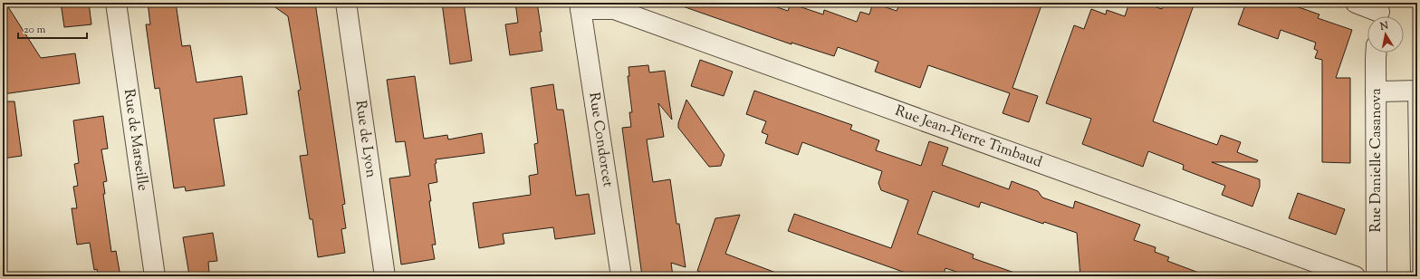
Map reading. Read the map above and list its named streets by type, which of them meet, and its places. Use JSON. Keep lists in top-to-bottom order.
{
  "streets": {
    "street": [
      "Rue Jean-Pierre Timbaud",
      "Rue de Marseille",
      "Rue de Lyon",
      "Rue Condorcet",
      "Rue Danielle Casanova"
    ]
  },
  "crossings": [
    ["Rue Jean-Pierre Timbaud", "Rue Condorcet"]
  ],
  "scale_bar": "20 m",
  "north": "top"
}
